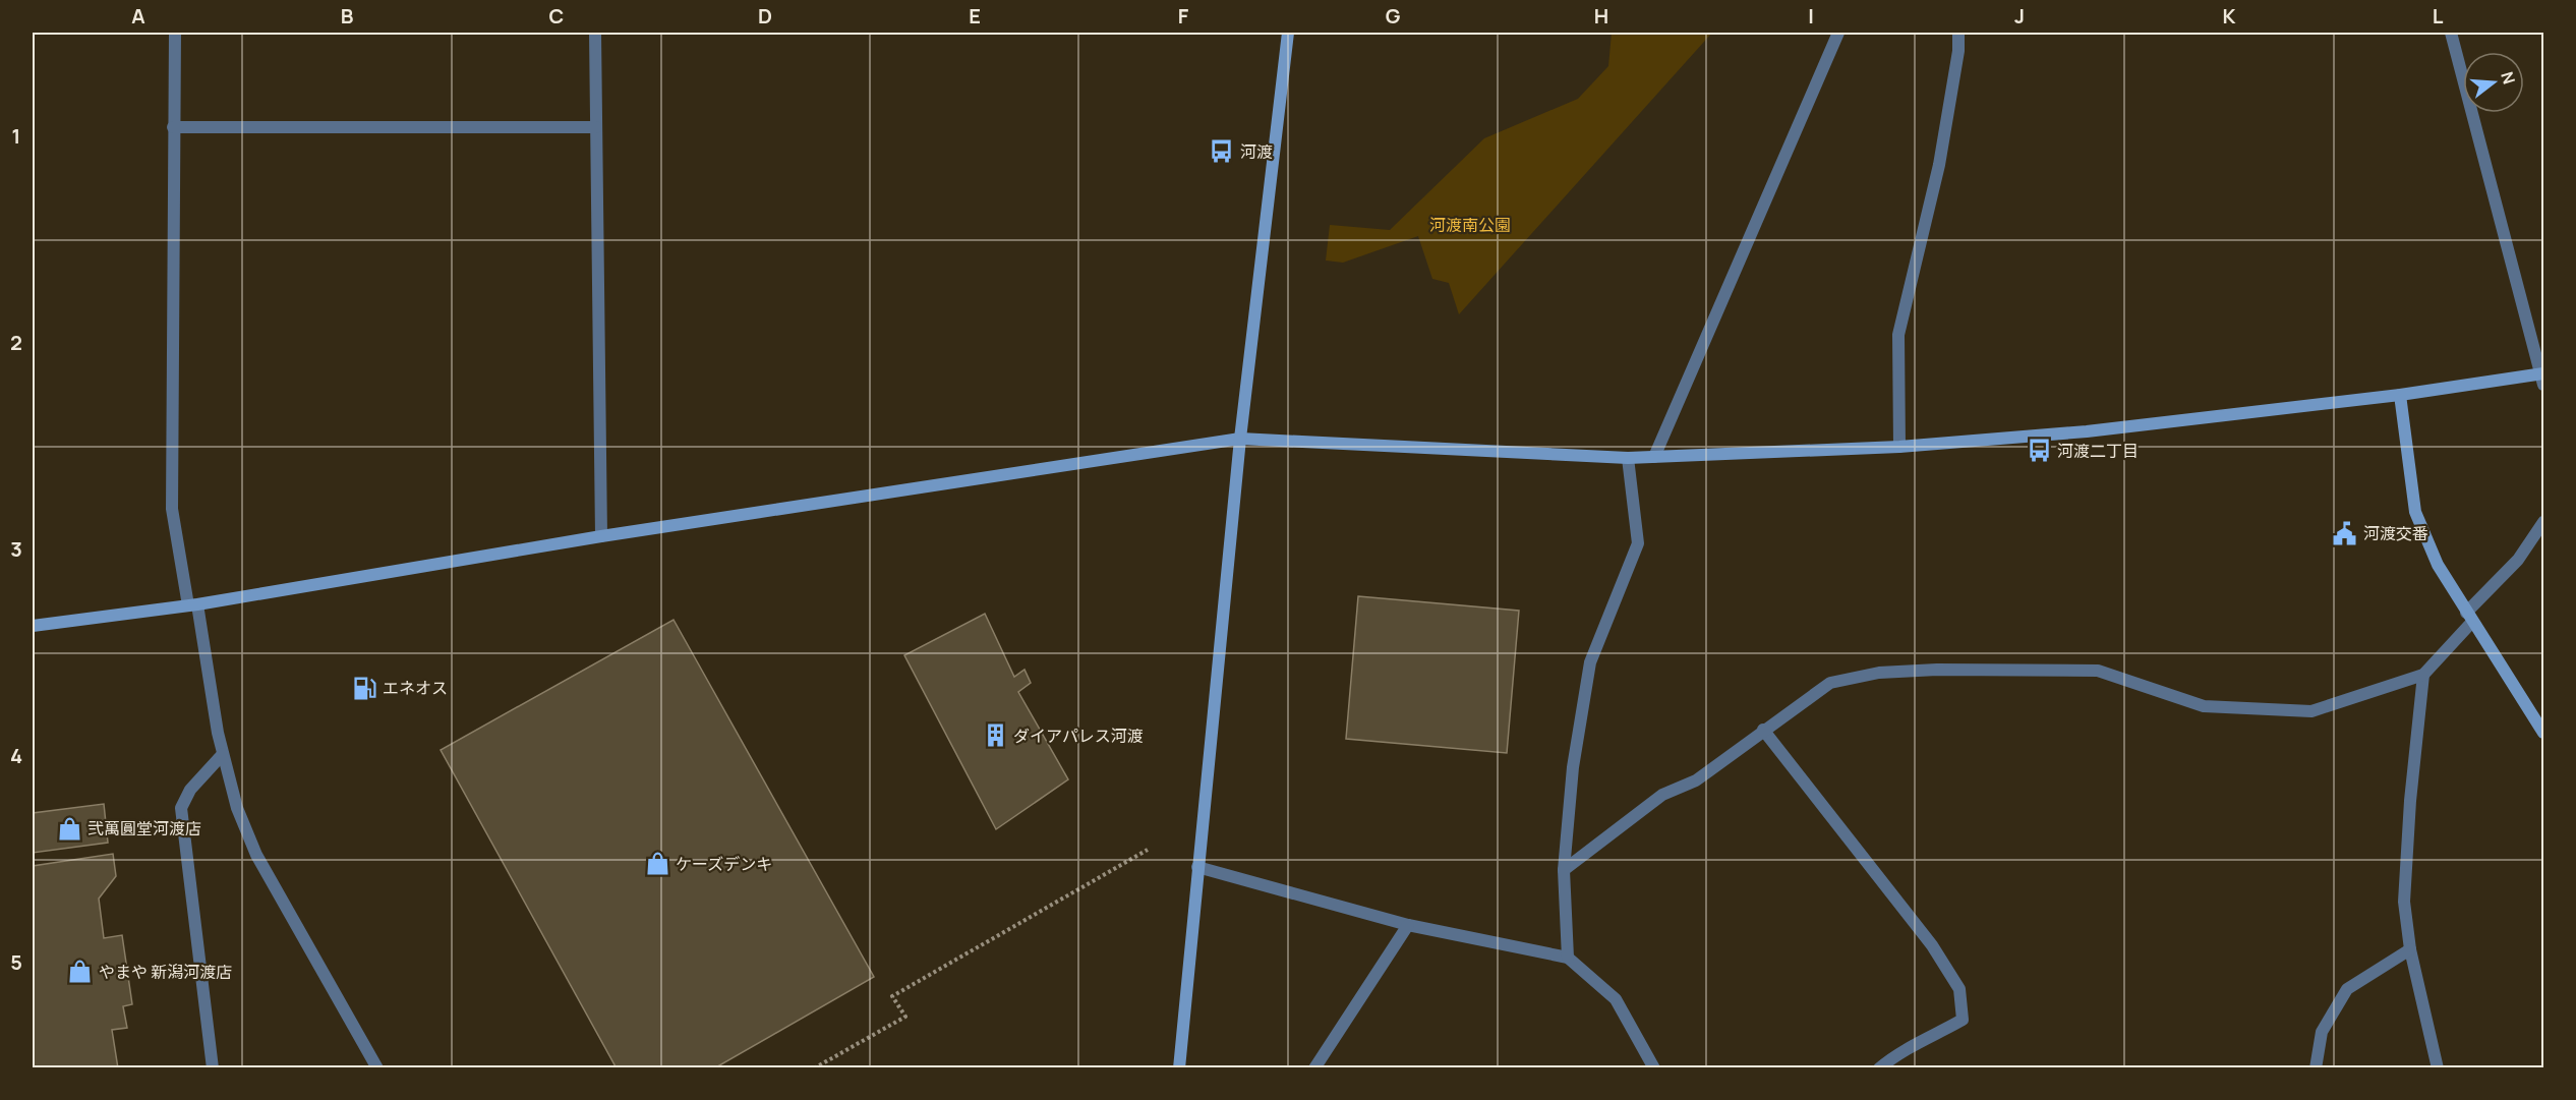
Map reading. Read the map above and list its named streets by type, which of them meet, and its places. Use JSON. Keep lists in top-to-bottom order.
{
  "parks": ["河渡南公園"],
  "places": {
    "bus stop": ["河渡", "河渡二丁目"],
    "public building": ["河渡交番"],
    "fuel station": ["エネオス"],
    "building": ["ダイアパレス河渡"],
    "shop": ["弐萬圓堂河渡店", "ケーズデンキ", "やまや 新潟河渡店"]
  },
  "north": "right",
  "grid": {
    "columns": [
      "A",
      "B",
      "C",
      "D",
      "E",
      "F",
      "G",
      "H",
      "I",
      "J",
      "K",
      "L"
    ],
    "rows": [
      "1",
      "2",
      "3",
      "4",
      "5"
    ]
  }
}
